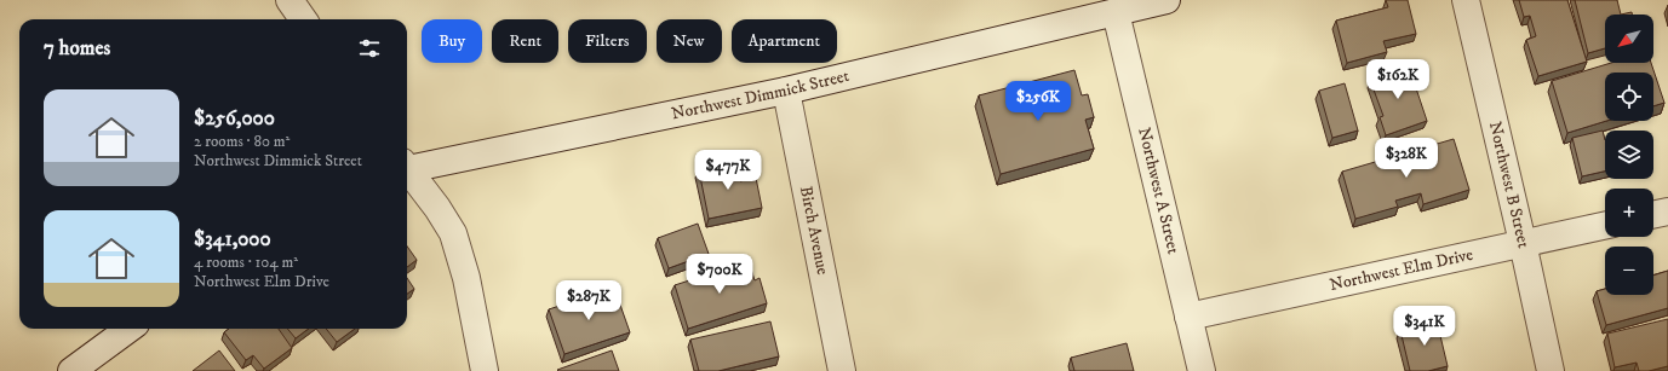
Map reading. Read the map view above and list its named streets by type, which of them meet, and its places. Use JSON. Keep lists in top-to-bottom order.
{
  "streets": {
    "street": [
      "Northwest Dimmick Street",
      "Northwest B Street",
      "Northwest A Street",
      "Birch Avenue",
      "Northwest Elm Drive"
    ]
  },
  "crossings": [
    ["Northwest Dimmick Street", "Northwest A Street"],
    ["Northwest Dimmick Street", "Birch Avenue"],
    ["Northwest B Street", "Northwest Elm Drive"],
    ["Northwest A Street", "Northwest Elm Drive"]
  ],
  "north": "bottom left",
  "page": {
    "map_buttons": ["+", "−"],
    "chip": [
      "Buy",
      "Rent",
      "Filters",
      "New",
      "Apartment"
    ],
    "heading": "7 homes",
    "price": [
      "$162K",
      "$256K",
      "$328K",
      "$477K",
      "$700K",
      "$287K",
      "$341K"
    ],
    "list": [
      {
        "name": "$256,000",
        "note": "2 rooms · 80 m² · Northwest Dimmick Street"
      },
      {
        "name": "$341,000",
        "note": "4 rooms · 104 m² · Northwest Elm Drive"
      }
    ]
  }
}
